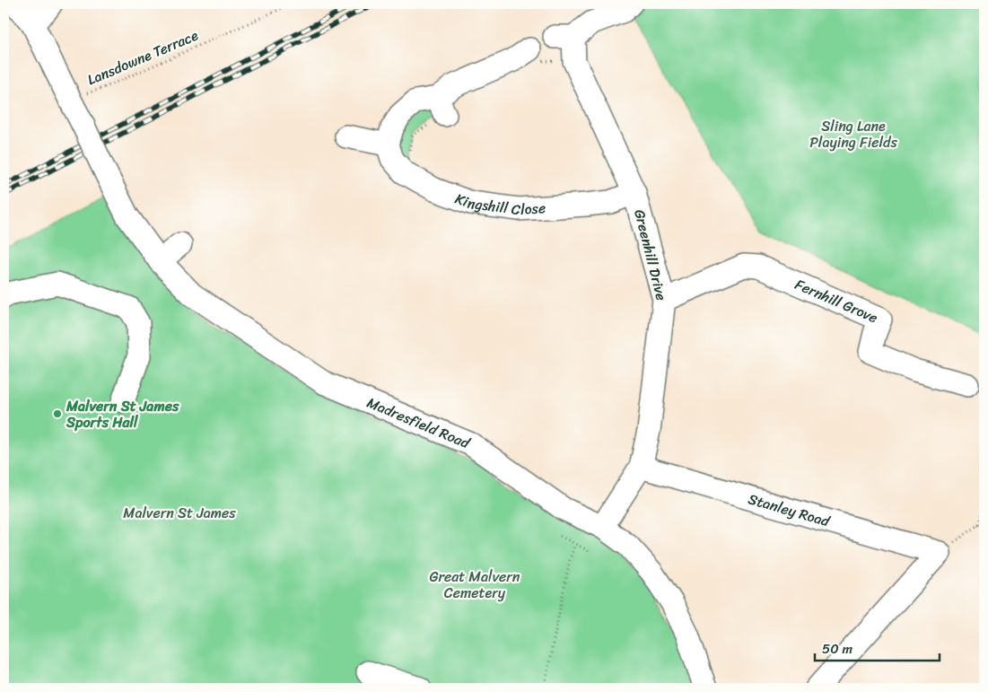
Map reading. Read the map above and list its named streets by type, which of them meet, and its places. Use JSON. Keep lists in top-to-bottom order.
{
  "streets": {
    "street": [
      "Kingshill Close",
      "Greenhill Drive",
      "Fernhill Grove",
      "Madresfield Road",
      "Stanley Road"
    ],
    "path": ["Lansdowne Terrace"]
  },
  "crossings": [
    ["Lansdowne Terrace", "Madresfield Road"],
    ["Kingshill Close", "Greenhill Drive"],
    ["Greenhill Drive", "Fernhill Grove"],
    ["Greenhill Drive", "Madresfield Road"],
    ["Greenhill Drive", "Stanley Road"]
  ],
  "parks": ["Sling Lane Playing Fields", "Malvern St James", "Great Malvern Cemetery"],
  "places": ["Malvern St James Sports Hall"],
  "scale_bar": "50 m"
}
